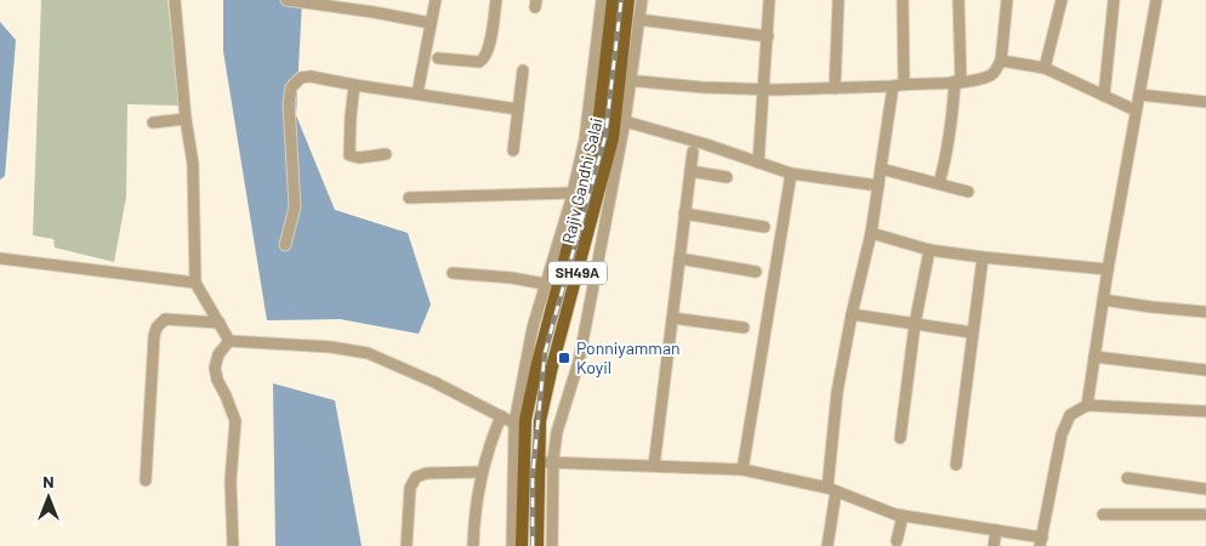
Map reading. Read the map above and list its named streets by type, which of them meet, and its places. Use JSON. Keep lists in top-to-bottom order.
{
  "streets": {
    "main road": ["Rajiv Gandhi Salai", "SH49A"]
  },
  "places": {
    "transit": ["Ponniyamman Koyil"]
  },
  "north": "top"
}
